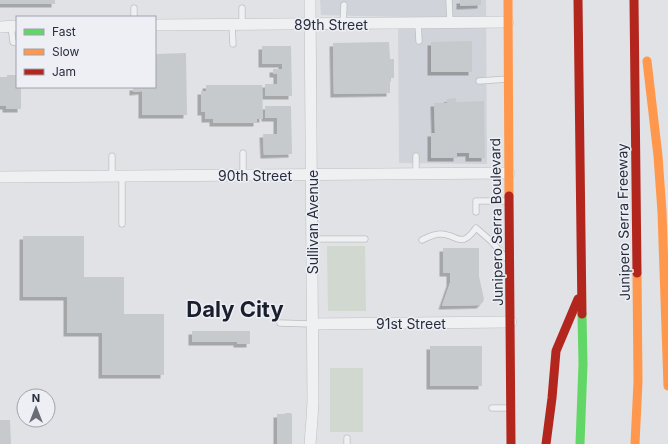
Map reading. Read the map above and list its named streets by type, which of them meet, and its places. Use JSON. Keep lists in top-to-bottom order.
{
  "streets": {
    "main road": ["Junipero Serra Boulevard", "Junipero Serra Freeway"],
    "street": [
      "89th Street",
      "90th Street",
      "Sullivan Avenue",
      "91st Street"
    ]
  },
  "crossings": [
    ["89th Street", "Sullivan Avenue"],
    ["89th Street", "Junipero Serra Boulevard"],
    ["90th Street", "Sullivan Avenue"],
    ["90th Street", "Junipero Serra Boulevard"],
    ["Sullivan Avenue", "91st Street"],
    ["Junipero Serra Boulevard", "91st Street"]
  ],
  "districts": ["Daly City"],
  "legend": ["Fast", "Slow", "Jam"],
  "north": "top"
}
